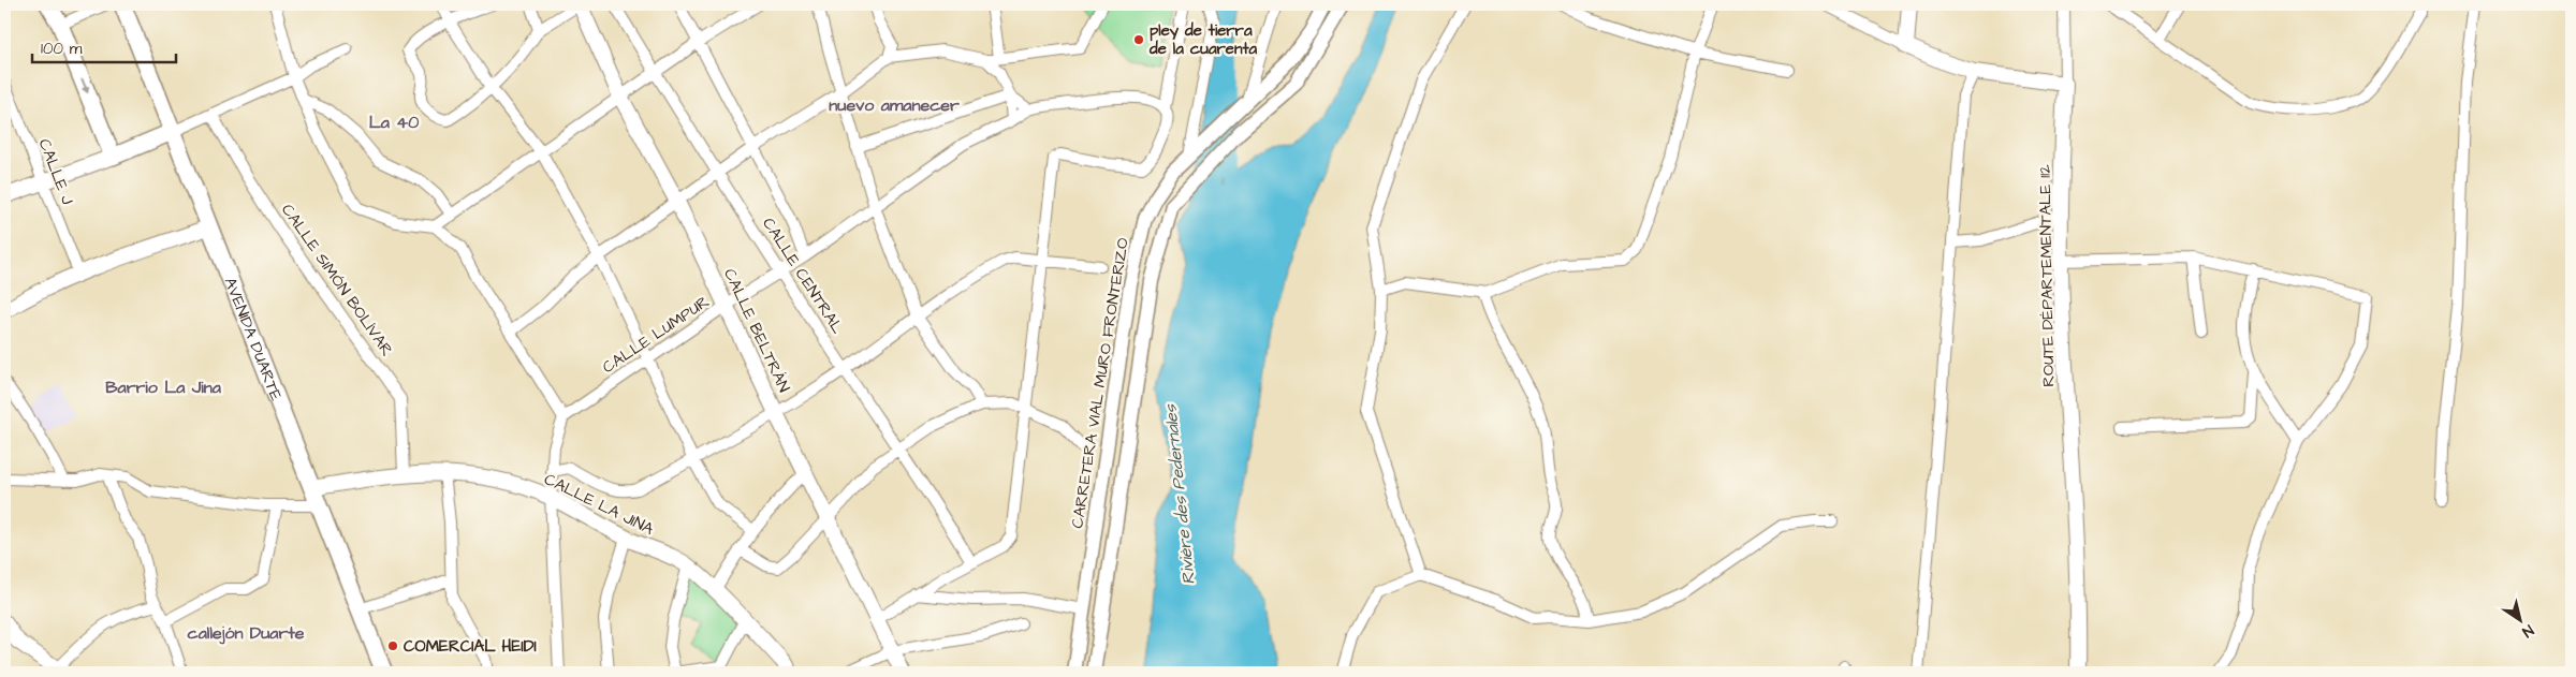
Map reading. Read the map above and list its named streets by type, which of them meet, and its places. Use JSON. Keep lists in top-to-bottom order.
{
  "streets": {
    "main road": [
      "ROUTE DÉPARTEMENTALE 112",
      "CALLE BELTRÁN",
      "AVENIDA DUARTE",
      "CALLE LA JINA"
    ],
    "street": [
      "CALLE J",
      "CALLE CENTRAL",
      "CALLE SIMÓN BOLÍVAR",
      "CALLE LUMPUR",
      "CARRETERA VIAL MURO FRONTERIZO"
    ]
  },
  "crossings": [
    ["CALLE CENTRAL", "CALLE LUMPUR"],
    ["CALLE SIMÓN BOLÍVAR", "CALLE LA JINA"],
    ["CALLE BELTRÁN", "CALLE LUMPUR"],
    ["AVENIDA DUARTE", "CALLE LA JINA"]
  ],
  "districts": [
    "nuevo amanecer",
    "La 40",
    "Barrio La Jina",
    "callejón Duarte"
  ],
  "water": ["Rivière des Pedernales"],
  "places": ["pley de tierra de la cuarenta", "COMERCIAL HEIDI"],
  "scale_bar": "100 m",
  "north": "bottom right"
}
